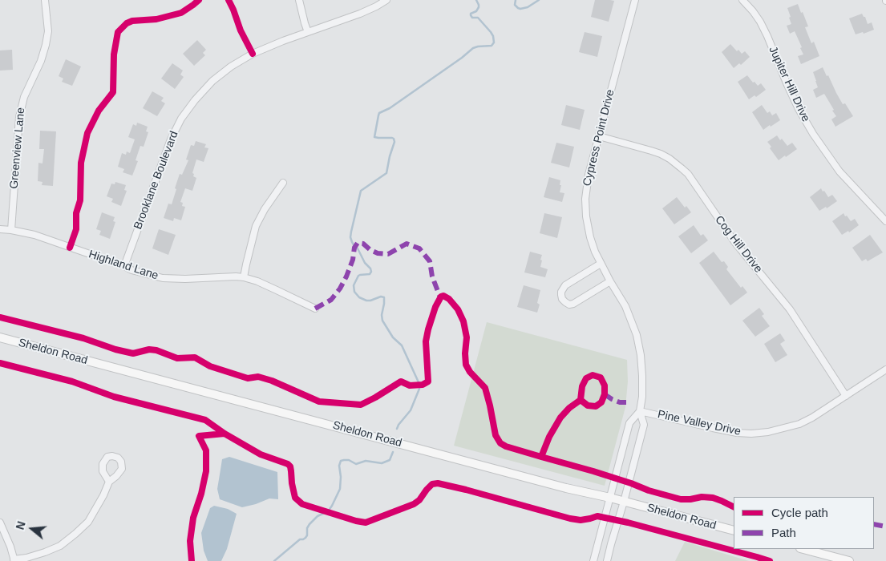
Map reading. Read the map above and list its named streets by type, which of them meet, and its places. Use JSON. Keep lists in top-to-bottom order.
{
  "streets": {
    "main road": ["Sheldon Road"],
    "street": [
      "Jupiter Hill Drive",
      "Cypress Point Drive",
      "Greenview Lane",
      "Brooklane Boulevard",
      "Cog Hill Drive",
      "Highland Lane",
      "Pine Valley Drive"
    ]
  },
  "crossings": [
    ["Cypress Point Drive", "Cog Hill Drive"],
    ["Cypress Point Drive", "Sheldon Road"],
    ["Cypress Point Drive", "Pine Valley Drive"],
    ["Greenview Lane", "Highland Lane"],
    ["Brooklane Boulevard", "Highland Lane"],
    ["Cog Hill Drive", "Pine Valley Drive"]
  ],
  "legend": ["Cycle path", "Path"],
  "north": "left"
}
